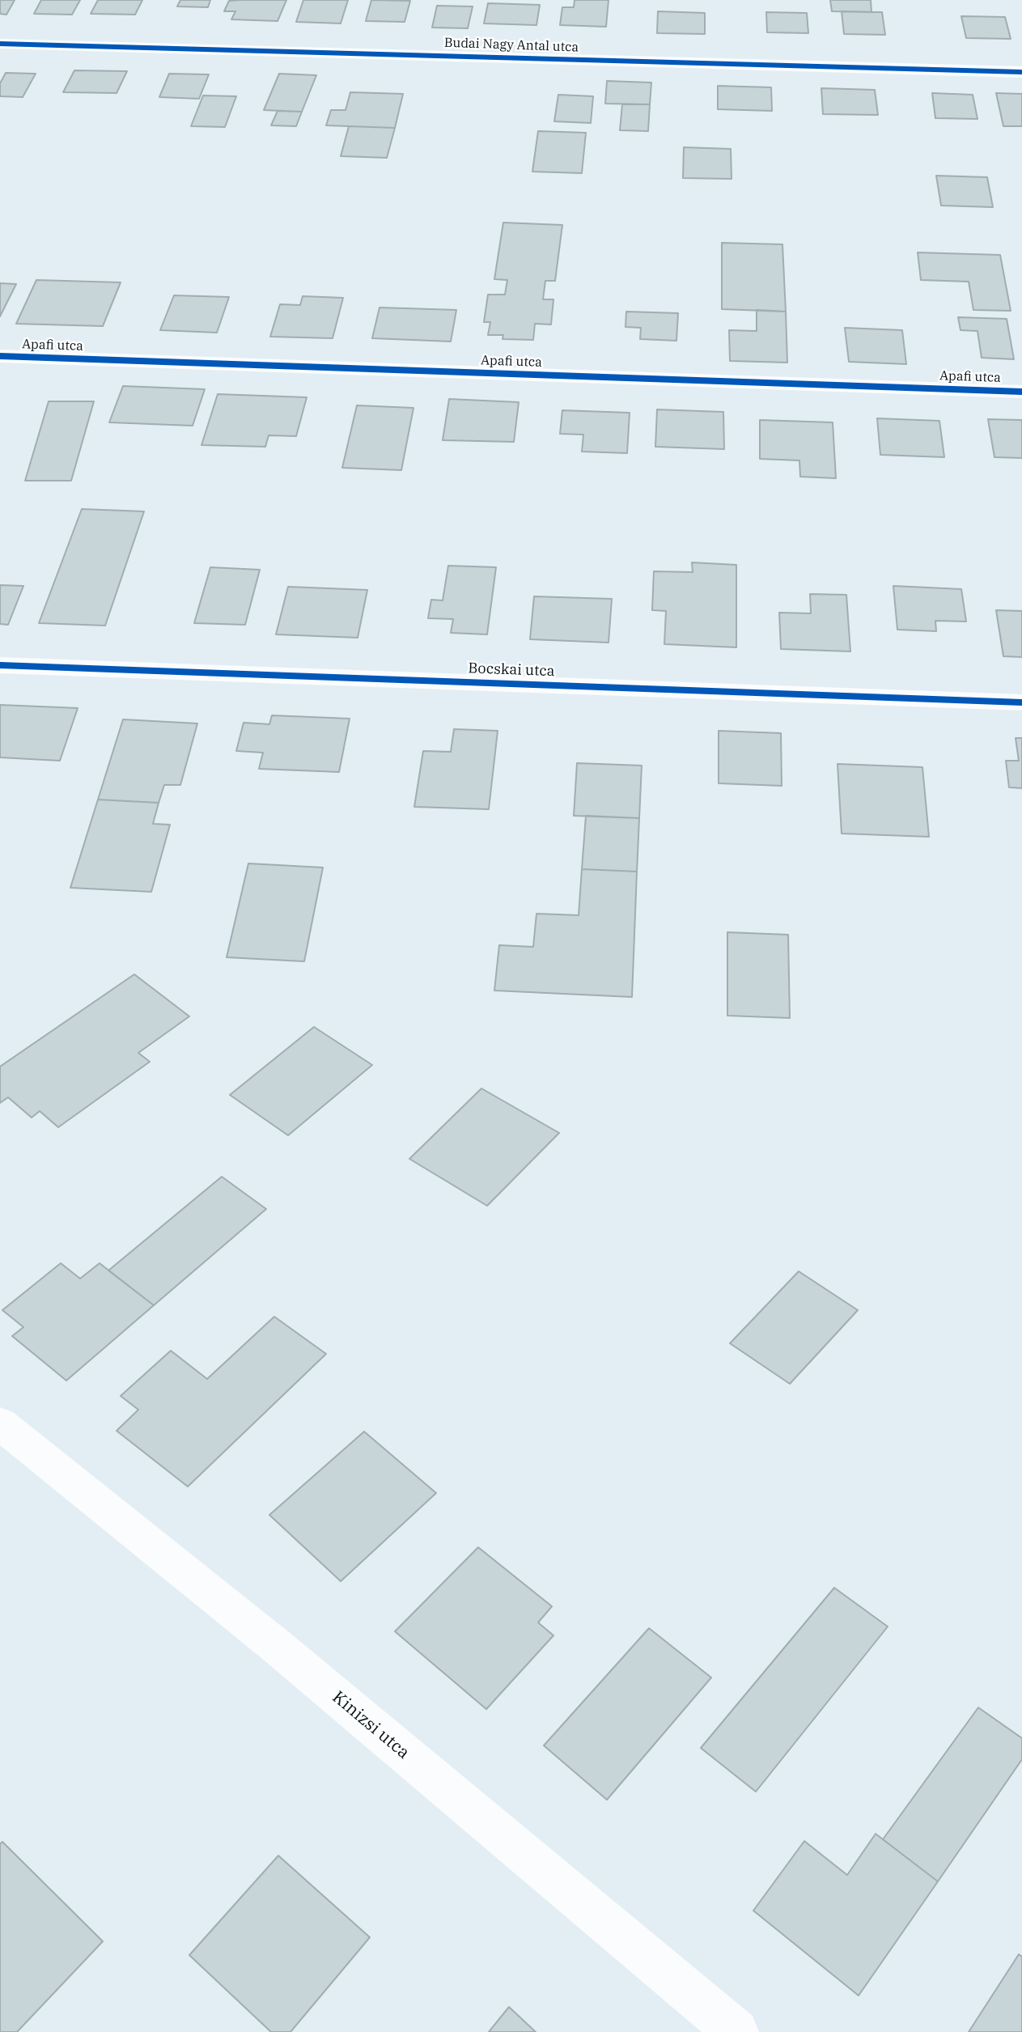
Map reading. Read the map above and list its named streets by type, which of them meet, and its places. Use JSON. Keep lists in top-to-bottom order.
{
  "streets": {
    "street": [
      "Budai Nagy Antal utca",
      "Apafi utca",
      "Bocskai utca",
      "Kinizsi utca"
    ]
  }
}
